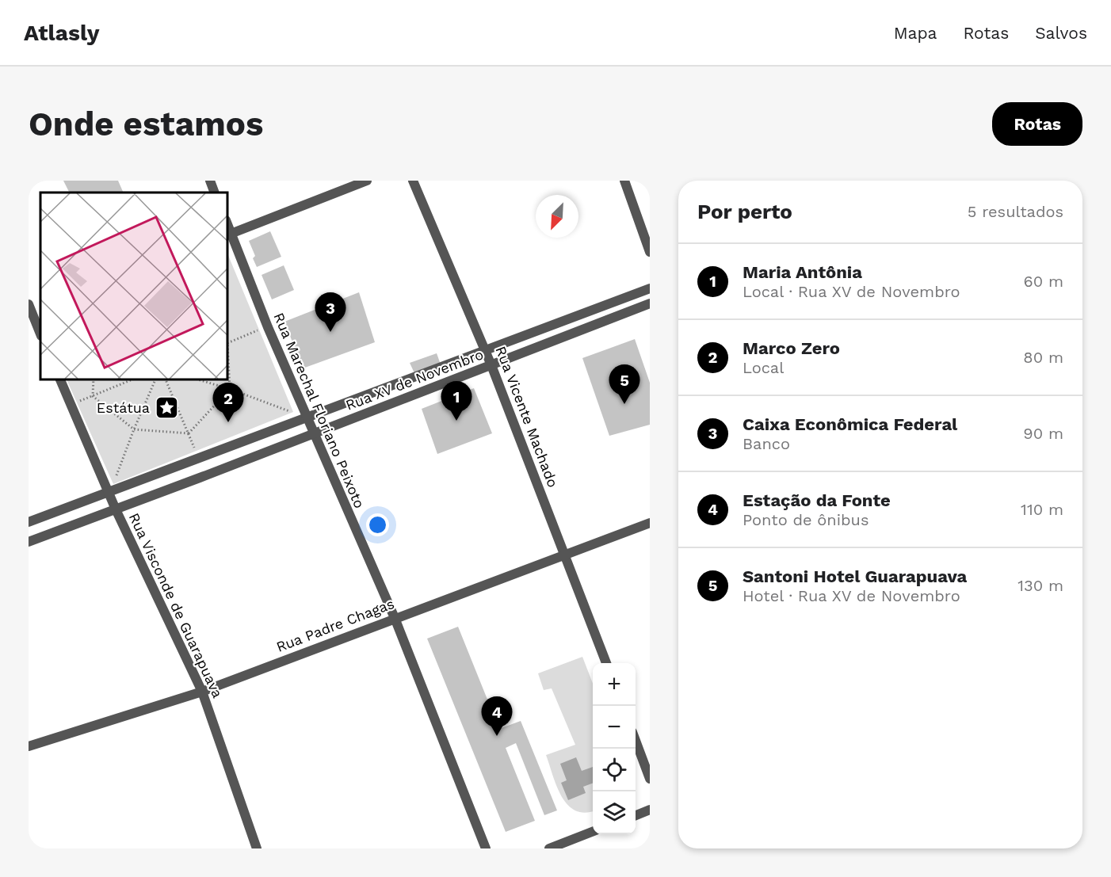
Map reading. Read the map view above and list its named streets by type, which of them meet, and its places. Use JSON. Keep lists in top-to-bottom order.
{
  "streets": {
    "street": [
      "Rua XV de Novembro",
      "Rua Marechal Floriano Peixoto",
      "Rua Vicente Machado",
      "Rua Visconde de Guarapuava",
      "Rua Padre Chagas"
    ]
  },
  "crossings": [
    ["Rua XV de Novembro", "Rua Marechal Floriano Peixoto"],
    ["Rua XV de Novembro", "Rua Vicente Machado"],
    ["Rua XV de Novembro", "Rua Visconde de Guarapuava"],
    ["Rua Marechal Floriano Peixoto", "Rua Padre Chagas"],
    ["Rua Vicente Machado", "Rua Padre Chagas"],
    ["Rua Visconde de Guarapuava", "Rua Padre Chagas"]
  ],
  "places": {
    "place": ["Estátua"]
  },
  "north": "bottom left",
  "page": {
    "header": "Atlasly",
    "nav": ["Mapa", "Rotas", "Salvos"],
    "buttons": "Rotas",
    "title": "Onde estamos",
    "heading": ["Por perto", "5 resultados"],
    "list": [
      {
        "mark": "1",
        "name": "Maria Antônia",
        "note": "Local · Rua XV de Novembro",
        "value": "60 m"
      },
      {
        "mark": "2",
        "name": "Marco Zero",
        "note": "Local",
        "value": "80 m"
      },
      {
        "mark": "3",
        "name": "Caixa Econômica Federal",
        "note": "Banco",
        "value": "90 m"
      },
      {
        "mark": "4",
        "name": "Estação da Fonte",
        "note": "Ponto de ônibus",
        "value": "110 m"
      },
      {
        "mark": "5",
        "name": "Santoni Hotel Guarapuava",
        "note": "Hotel · Rua XV de Novembro",
        "value": "130 m"
      }
    ],
    "pins": [
      "3",
      "5",
      "1",
      "2",
      "4"
    ],
    "map_buttons": ["+", "−"]
  }
}
